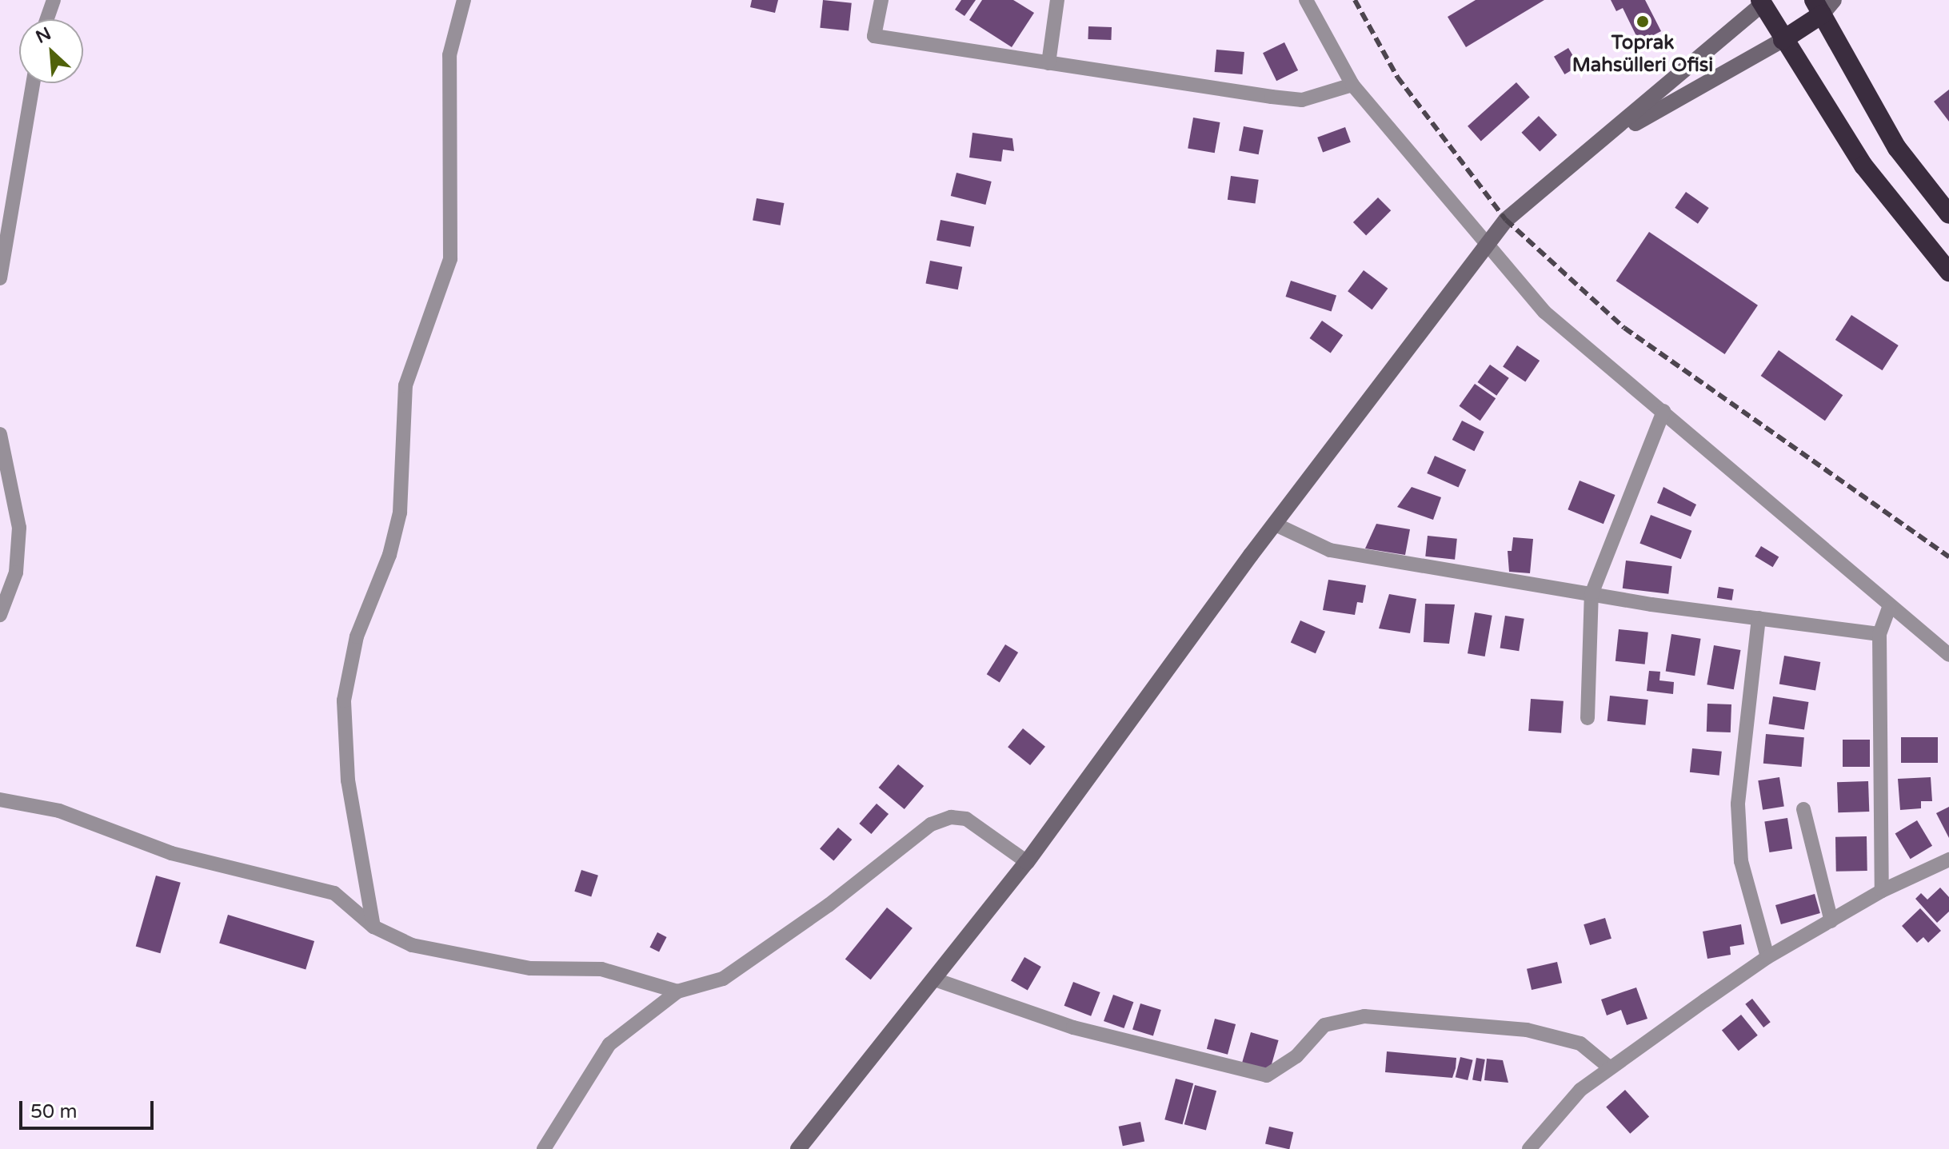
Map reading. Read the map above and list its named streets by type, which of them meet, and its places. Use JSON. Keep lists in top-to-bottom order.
{
  "places": ["Toprak Mahsülleri Ofisi"],
  "scale_bar": "50 m",
  "north": "top left"
}
